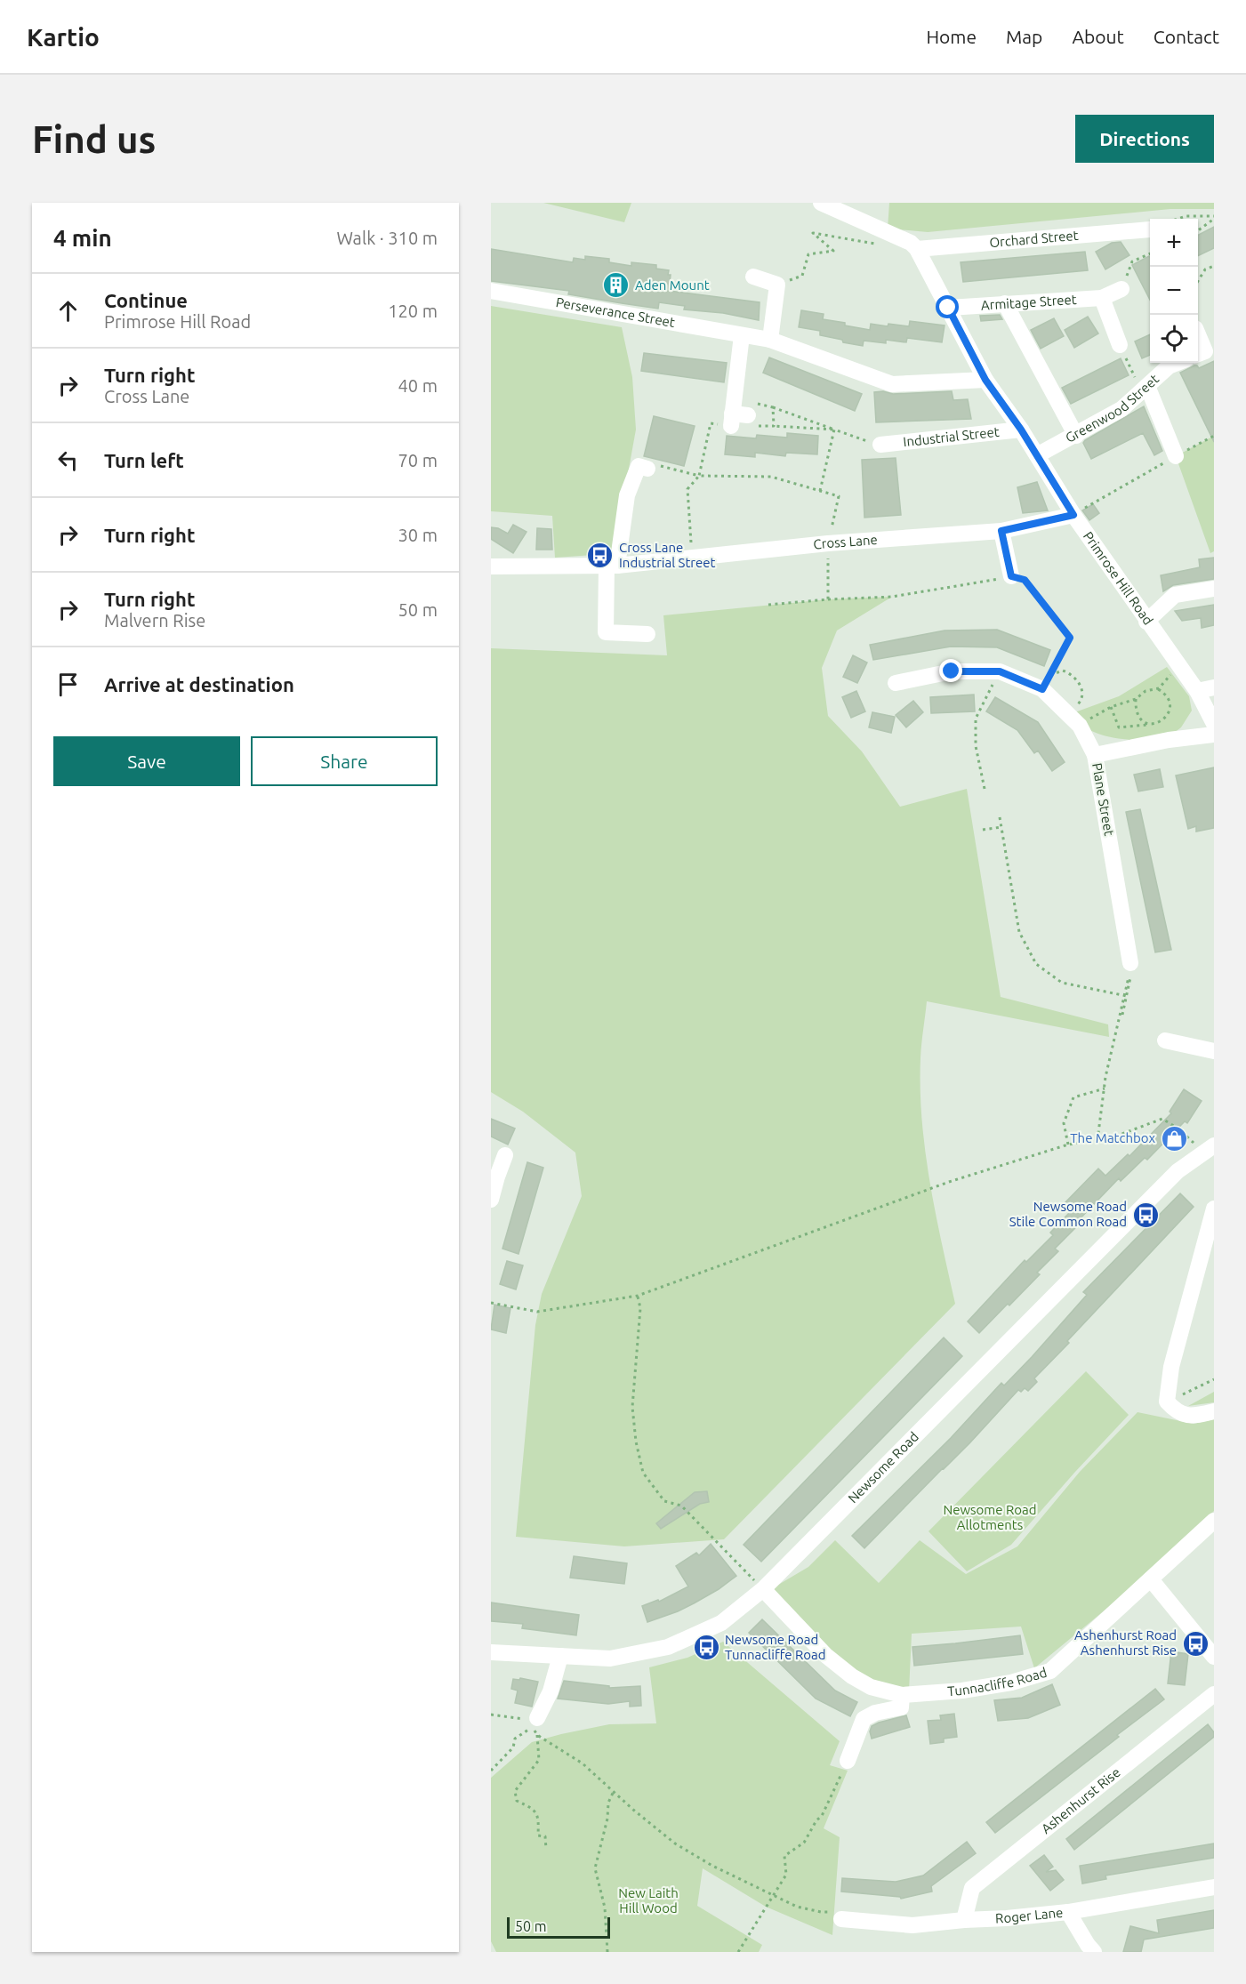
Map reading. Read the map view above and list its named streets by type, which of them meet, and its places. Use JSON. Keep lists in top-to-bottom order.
{
  "streets": {
    "street": [
      "Orchard Street",
      "Armitage Street",
      "Perseverance Street",
      "Greenwood Street",
      "Industrial Street",
      "Cross Lane",
      "Primrose Hill Road",
      "Plane Street",
      "Newsome Road",
      "Tunnacliffe Road",
      "Ashenhurst Rise",
      "Roger Lane"
    ]
  },
  "crossings": [
    ["Orchard Street", "Primrose Hill Road"],
    ["Armitage Street", "Primrose Hill Road"],
    ["Perseverance Street", "Primrose Hill Road"],
    ["Greenwood Street", "Primrose Hill Road"],
    ["Industrial Street", "Primrose Hill Road"],
    ["Cross Lane", "Primrose Hill Road"],
    ["Newsome Road", "Tunnacliffe Road"],
    ["Ashenhurst Rise", "Roger Lane"]
  ],
  "parks": ["Newsome Road Allotments", "New Laith Hill Wood"],
  "places": {
    "building": ["Aden Mount"],
    "bus stop": [
      "Cross Lane Industrial Street",
      "Newsome Road Stile Common Road",
      "Ashenhurst Road Ashenhurst Rise",
      "Newsome Road Tunnacliffe Road"
    ],
    "shop": ["The Matchbox"]
  },
  "scale_bar": "50 m",
  "page": {
    "header": "Kartio",
    "nav": [
      "Home",
      "Map",
      "About",
      "Contact"
    ],
    "buttons": [
      "Directions",
      ["Save", "Share"]
    ],
    "title": "Find us",
    "heading": ["4 min", "Walk · 310 m"],
    "map_buttons": ["+", "−"],
    "list": [
      ["Continue", "Primrose Hill Road", "120 m"],
      ["Turn right", "Cross Lane", "40 m"],
      ["Turn left", "70 m"],
      ["Turn right", "30 m"],
      ["Turn right", "Malvern Rise", "50 m"],
      "Arrive at destination"
    ],
    "scale": "50 m"
  }
}
